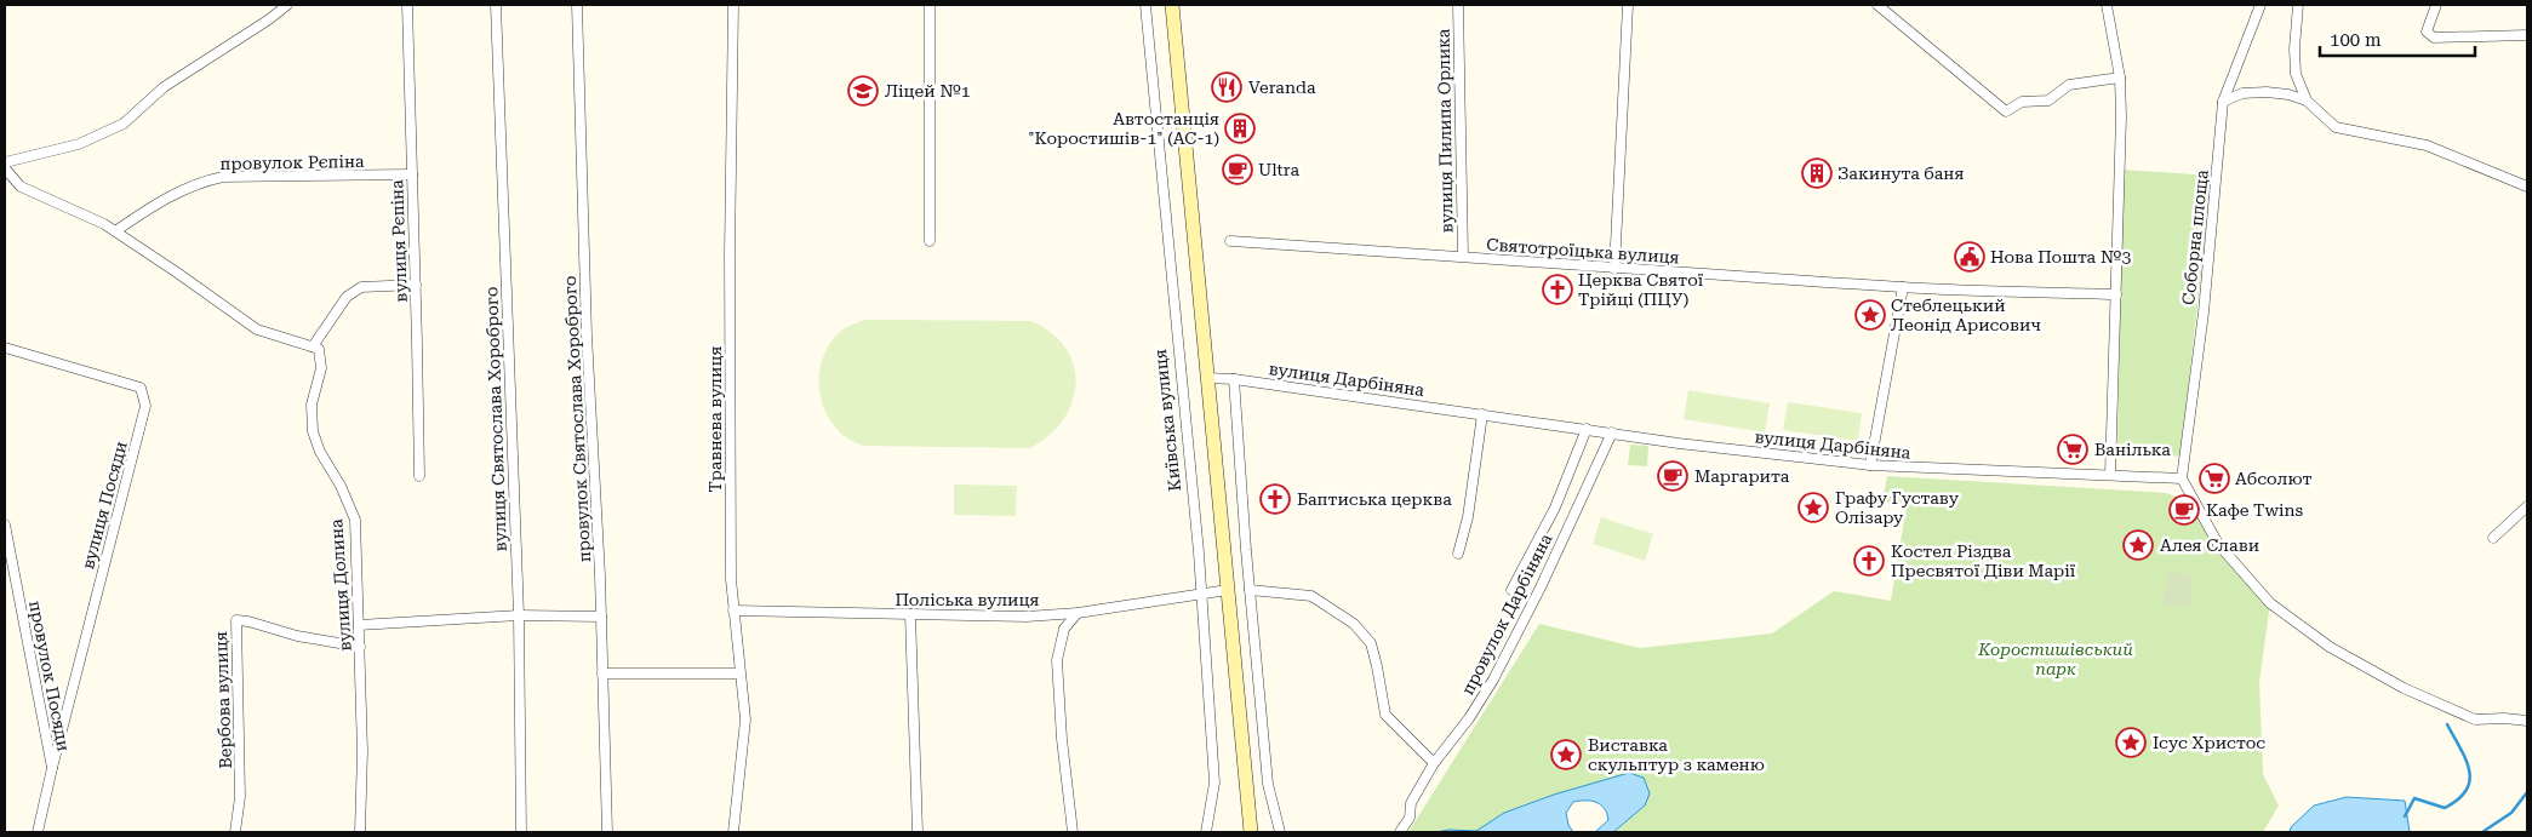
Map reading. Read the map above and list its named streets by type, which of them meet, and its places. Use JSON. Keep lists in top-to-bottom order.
{
  "streets": {
    "street": [
      "вулиця Пилипа Орлика",
      "провулок Рєпіна",
      "Соборна площа",
      "вулиця Рєпіна",
      "Святотроїцька вулиця",
      "вулиця Дарбіняна",
      "вулиця Святослава Хороброго",
      "провулок Святослава Хороброго",
      "Травнева вулиця",
      "Київська вулиця",
      "вулиця Посяди",
      "вулиця Долина",
      "Поліська вулиця",
      "провулок Дарбіняна",
      "провулок Посяди",
      "Вербова вулиця"
    ]
  },
  "crossings": [
    ["вулиця Пилипа Орлика", "Святотроїцька вулиця"],
    ["провулок Рєпіна", "вулиця Рєпіна"],
    ["Соборна площа", "вулиця Дарбіняна"],
    ["вулиця Дарбіняна", "провулок Дарбіняна"],
    ["Травнева вулиця", "Поліська вулиця"],
    ["Київська вулиця", "Поліська вулиця"],
    ["вулиця Посяди", "провулок Посяди"],
    ["вулиця Долина", "Вербова вулиця"]
  ],
  "parks": ["Коростишівський парк"],
  "places": {
    "restaurant": ["Veranda"],
    "school or university": ["Ліцей №1"],
    "building": ["Автостанція \"Коростишів-1\" (АС-1)", "Закинута баня"],
    "cafe": ["Ultra", "Маргарита", "Кафе Twins"],
    "public building": ["Нова Пошта №3"],
    "church": ["Церква Святої Трійці (ПЦУ)", "Баптиська церква", "Костел Різдва Пресвятої Діви Марії"],
    "place": [
      "Стеблецький Леонід Арисович",
      "Графу Густаву Олізару",
      "Алея Слави",
      "Ісус Христос",
      "Виставка скульптур з каменю"
    ],
    "supermarket": ["Ванілька", "Абсолют"]
  },
  "scale_bar": "100 m"
}
